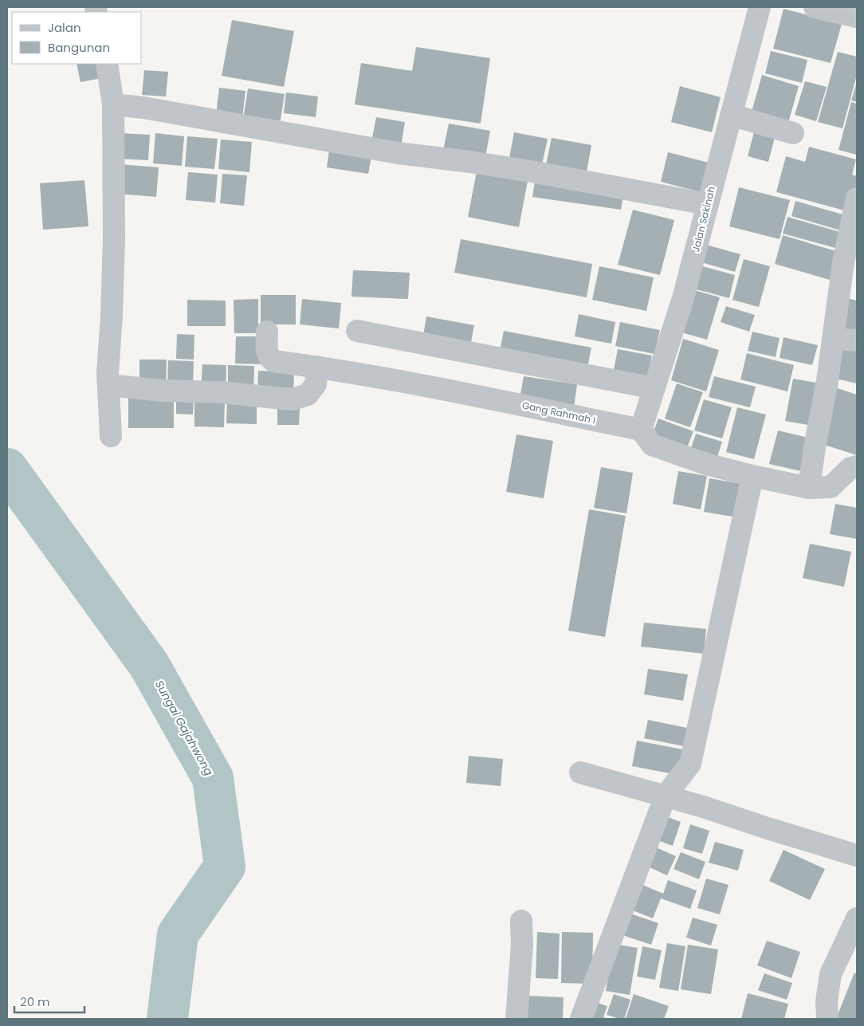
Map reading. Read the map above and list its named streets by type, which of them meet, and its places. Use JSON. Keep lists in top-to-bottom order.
{
  "streets": {
    "street": ["Jalan Sakinah", "Gang Rahmah I"]
  },
  "crossings": [
    ["Jalan Sakinah", "Gang Rahmah I"]
  ],
  "water": ["Sungai Gajahwong"],
  "legend": ["Jalan", "Bangunan"],
  "scale_bar": "20 m"
}
